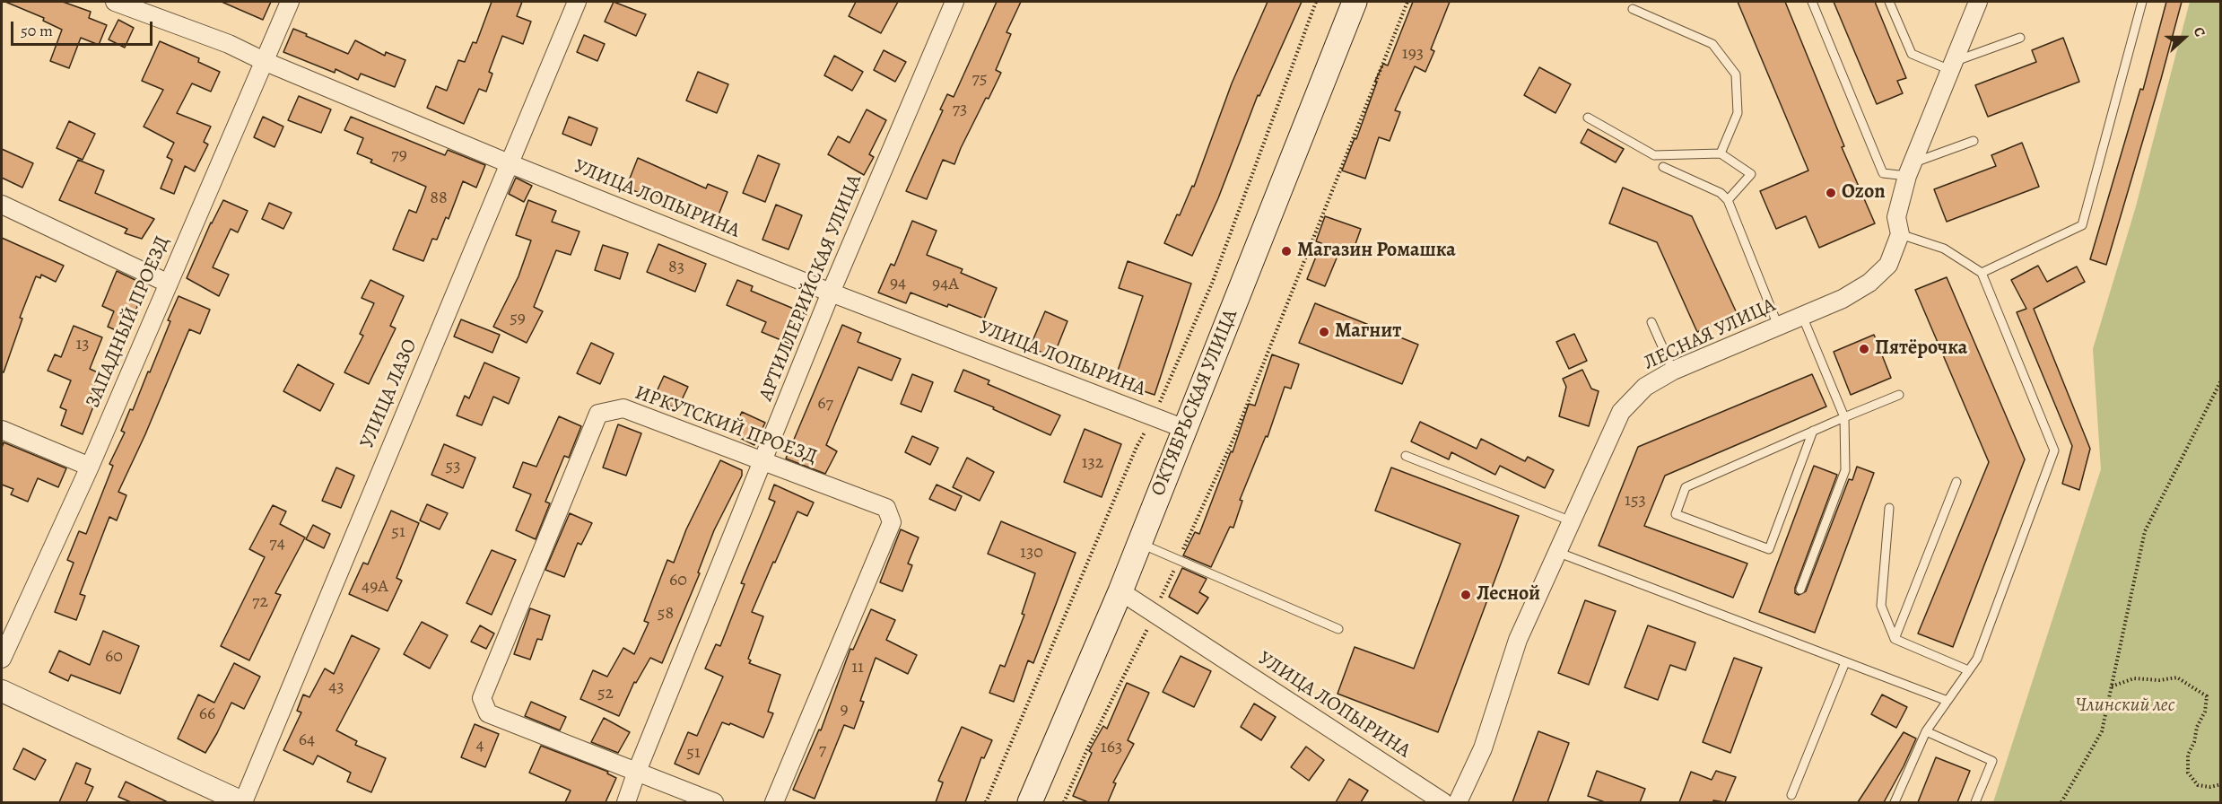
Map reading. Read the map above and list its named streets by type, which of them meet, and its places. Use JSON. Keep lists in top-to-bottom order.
{
  "streets": {
    "main road": ["ОКТЯБРЬСКАЯ УЛИЦА"],
    "street": [
      "УЛИЦА ЛОПЫРИНА",
      "АРТИЛЛЕРИЙСКАЯ УЛИЦА",
      "ЗАПАДНЫЙ ПРОЕЗД",
      "ЛЕСНАЯ УЛИЦА",
      "УЛИЦА ЛАЗО",
      "ИРКУТСКИЙ ПРОЕЗД"
    ]
  },
  "crossings": [
    ["УЛИЦА ЛОПЫРИНА", "АРТИЛЛЕРИЙСКАЯ УЛИЦА"],
    ["УЛИЦА ЛОПЫРИНА", "ЗАПАДНЫЙ ПРОЕЗД"],
    ["УЛИЦА ЛОПЫРИНА", "УЛИЦА ЛАЗО"],
    ["УЛИЦА ЛОПЫРИНА", "ОКТЯБРЬСКАЯ УЛИЦА"],
    ["АРТИЛЛЕРИЙСКАЯ УЛИЦА", "ИРКУТСКИЙ ПРОЕЗД"]
  ],
  "parks": ["Члинский лес"],
  "places": [
    "Ozon",
    "Магазин Ромашка",
    "Магнит",
    "Пятёрочка",
    "Лесной"
  ],
  "house_numbers": [
    "193",
    "75",
    "73",
    "79",
    "88",
    "83",
    "94",
    "94А",
    "59",
    "13",
    "67",
    "132",
    "53",
    "153",
    "51",
    "74",
    "130",
    "60",
    "49А",
    "72",
    "58",
    "60",
    "11",
    "43",
    "52",
    "9",
    "66",
    "64",
    "4",
    "163",
    "7",
    "51"
  ],
  "scale_bar": "50 m",
  "north": "right"
}
